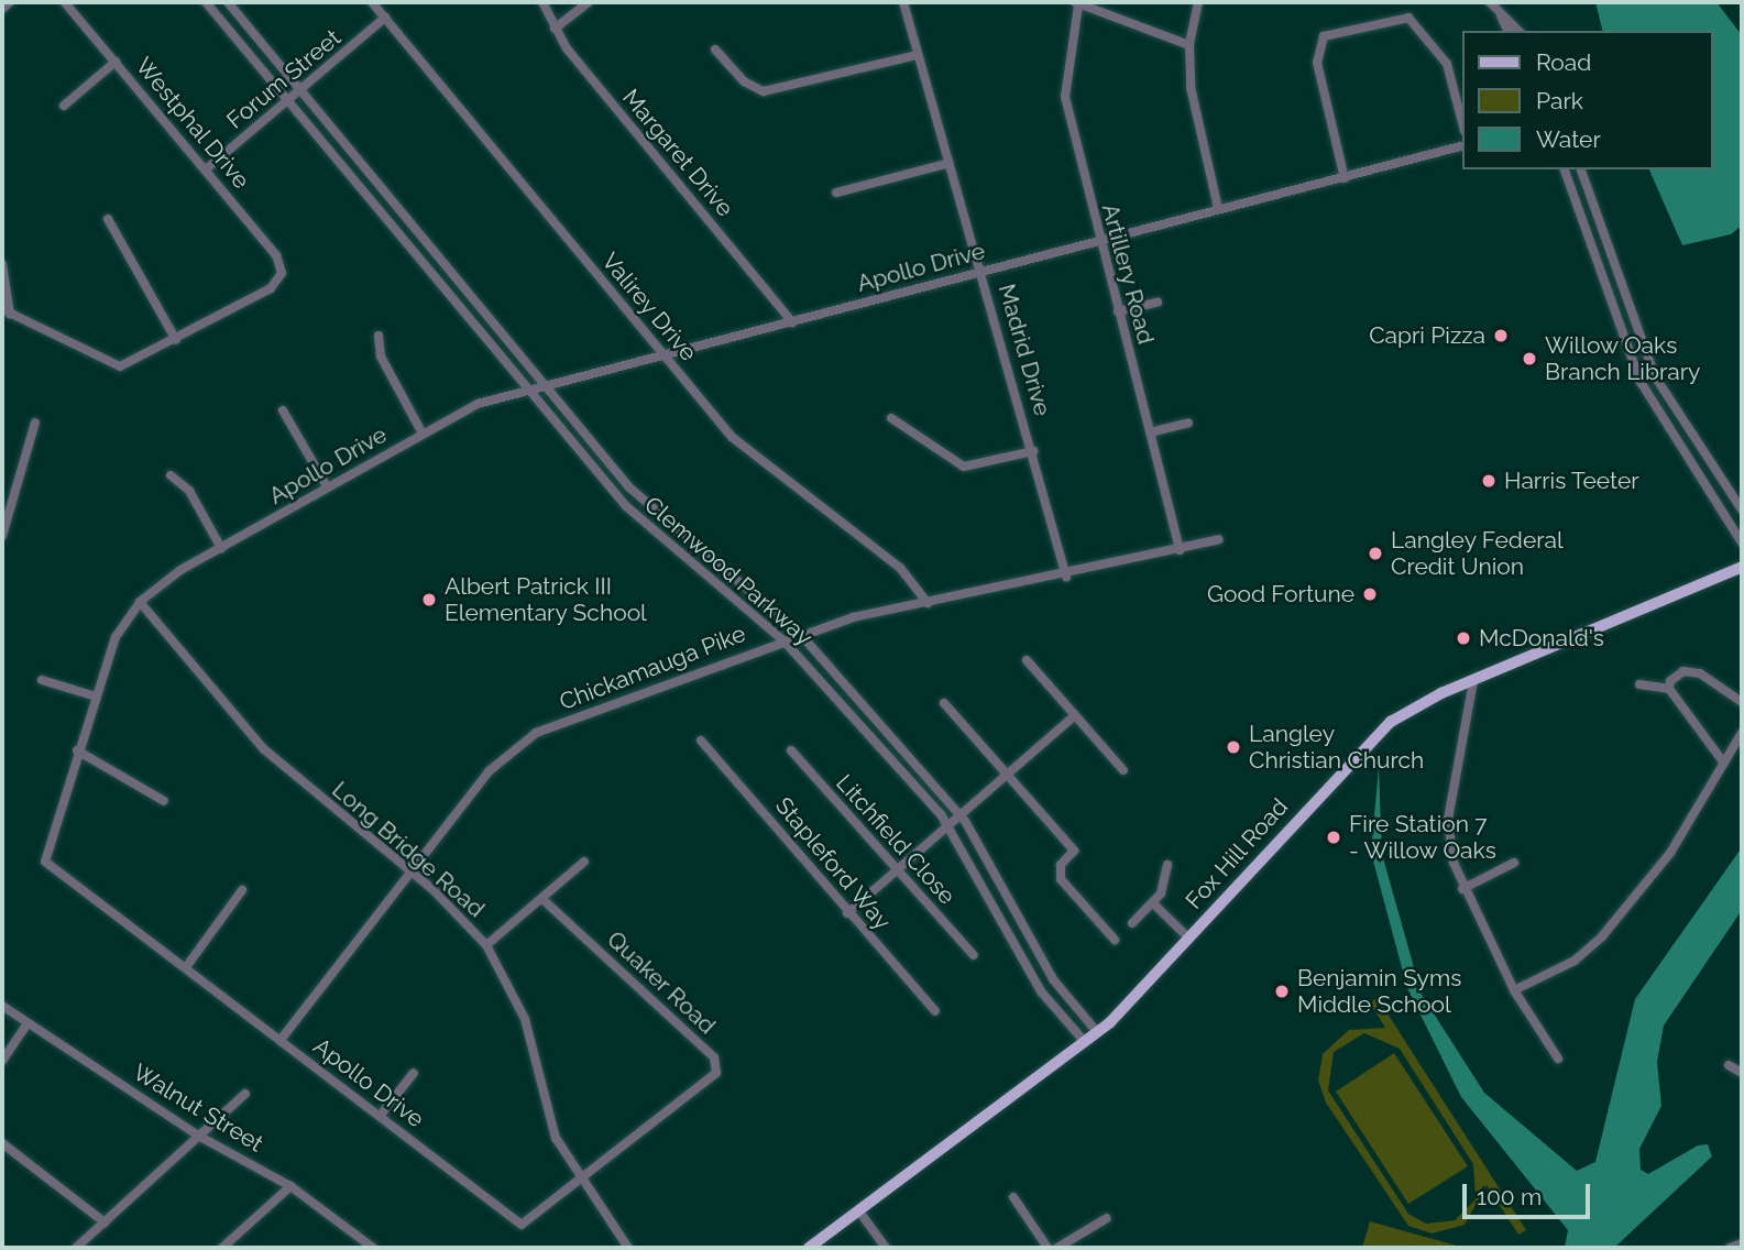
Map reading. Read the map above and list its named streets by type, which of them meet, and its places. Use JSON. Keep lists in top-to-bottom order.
{
  "streets": {
    "main road": ["Fox Hill Road"],
    "street": [
      "Forum Street",
      "Westphal Drive",
      "Margaret Drive",
      "Apollo Drive",
      "Artillery Road",
      "Valirey Drive",
      "Madrid Drive",
      "Clemwood Parkway",
      "Chickamauga Pike",
      "Litchfield Close",
      "Long Bridge Road",
      "Stapleford Way",
      "Quaker Road",
      "Walnut Street"
    ]
  },
  "crossings": [
    ["Forum Street", "Westphal Drive"],
    ["Forum Street", "Valirey Drive"],
    ["Forum Street", "Clemwood Parkway"],
    ["Margaret Drive", "Apollo Drive"],
    ["Apollo Drive", "Artillery Road"],
    ["Apollo Drive", "Valirey Drive"],
    ["Apollo Drive", "Madrid Drive"],
    ["Apollo Drive", "Clemwood Parkway"],
    ["Apollo Drive", "Chickamauga Pike"],
    ["Apollo Drive", "Long Bridge Road"],
    ["Apollo Drive", "Quaker Road"],
    ["Artillery Road", "Chickamauga Pike"],
    ["Valirey Drive", "Chickamauga Pike"],
    ["Madrid Drive", "Chickamauga Pike"],
    ["Clemwood Parkway", "Chickamauga Pike"],
    ["Clemwood Parkway", "Fox Hill Road"],
    ["Chickamauga Pike", "Long Bridge Road"],
    ["Long Bridge Road", "Quaker Road"]
  ],
  "places": [
    "Capri Pizza",
    "Willow Oaks Branch Library",
    "Harris Teeter",
    "Langley Federal Credit Union",
    "Good Fortune",
    "Albert Patrick III Elementary School",
    "McDonald's",
    "Langley Christian Church",
    "Fire Station 7 - Willow Oaks",
    "Benjamin Syms Middle School"
  ],
  "legend": ["Road", "Park", "Water"],
  "scale_bar": "100 m"
}
